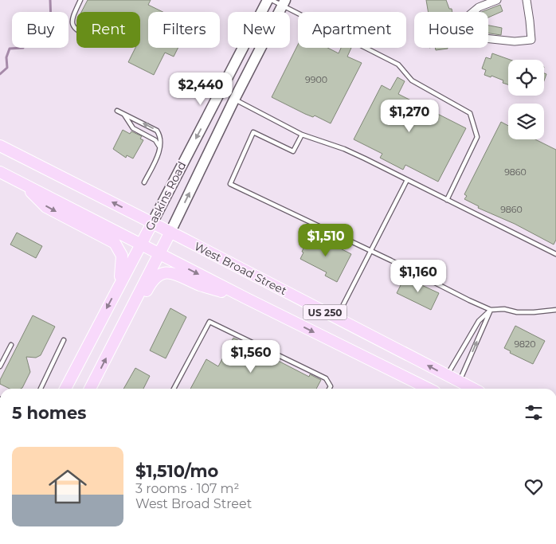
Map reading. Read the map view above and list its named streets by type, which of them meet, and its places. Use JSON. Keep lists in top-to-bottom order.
{
  "streets": {
    "main road": ["Gaskins Road", "West Broad Street", "US 250"]
  },
  "crossings": [
    ["Gaskins Road", "West Broad Street"],
    ["Gaskins Road", "US 250"]
  ],
  "house_numbers": [
    "9900",
    "9860",
    "9860",
    "9820"
  ],
  "page": {
    "chip": [
      "Buy",
      "Rent",
      "Filters",
      "New",
      "Apartment",
      "House"
    ],
    "price": [
      "$2,440",
      "$1,270",
      "$1,510",
      "$1,160",
      "$1,560"
    ],
    "heading": "5 homes",
    "list": [
      {
        "name": "$1,510/mo",
        "note": "3 rooms · 107 m² · West Broad Street"
      }
    ]
  }
}
